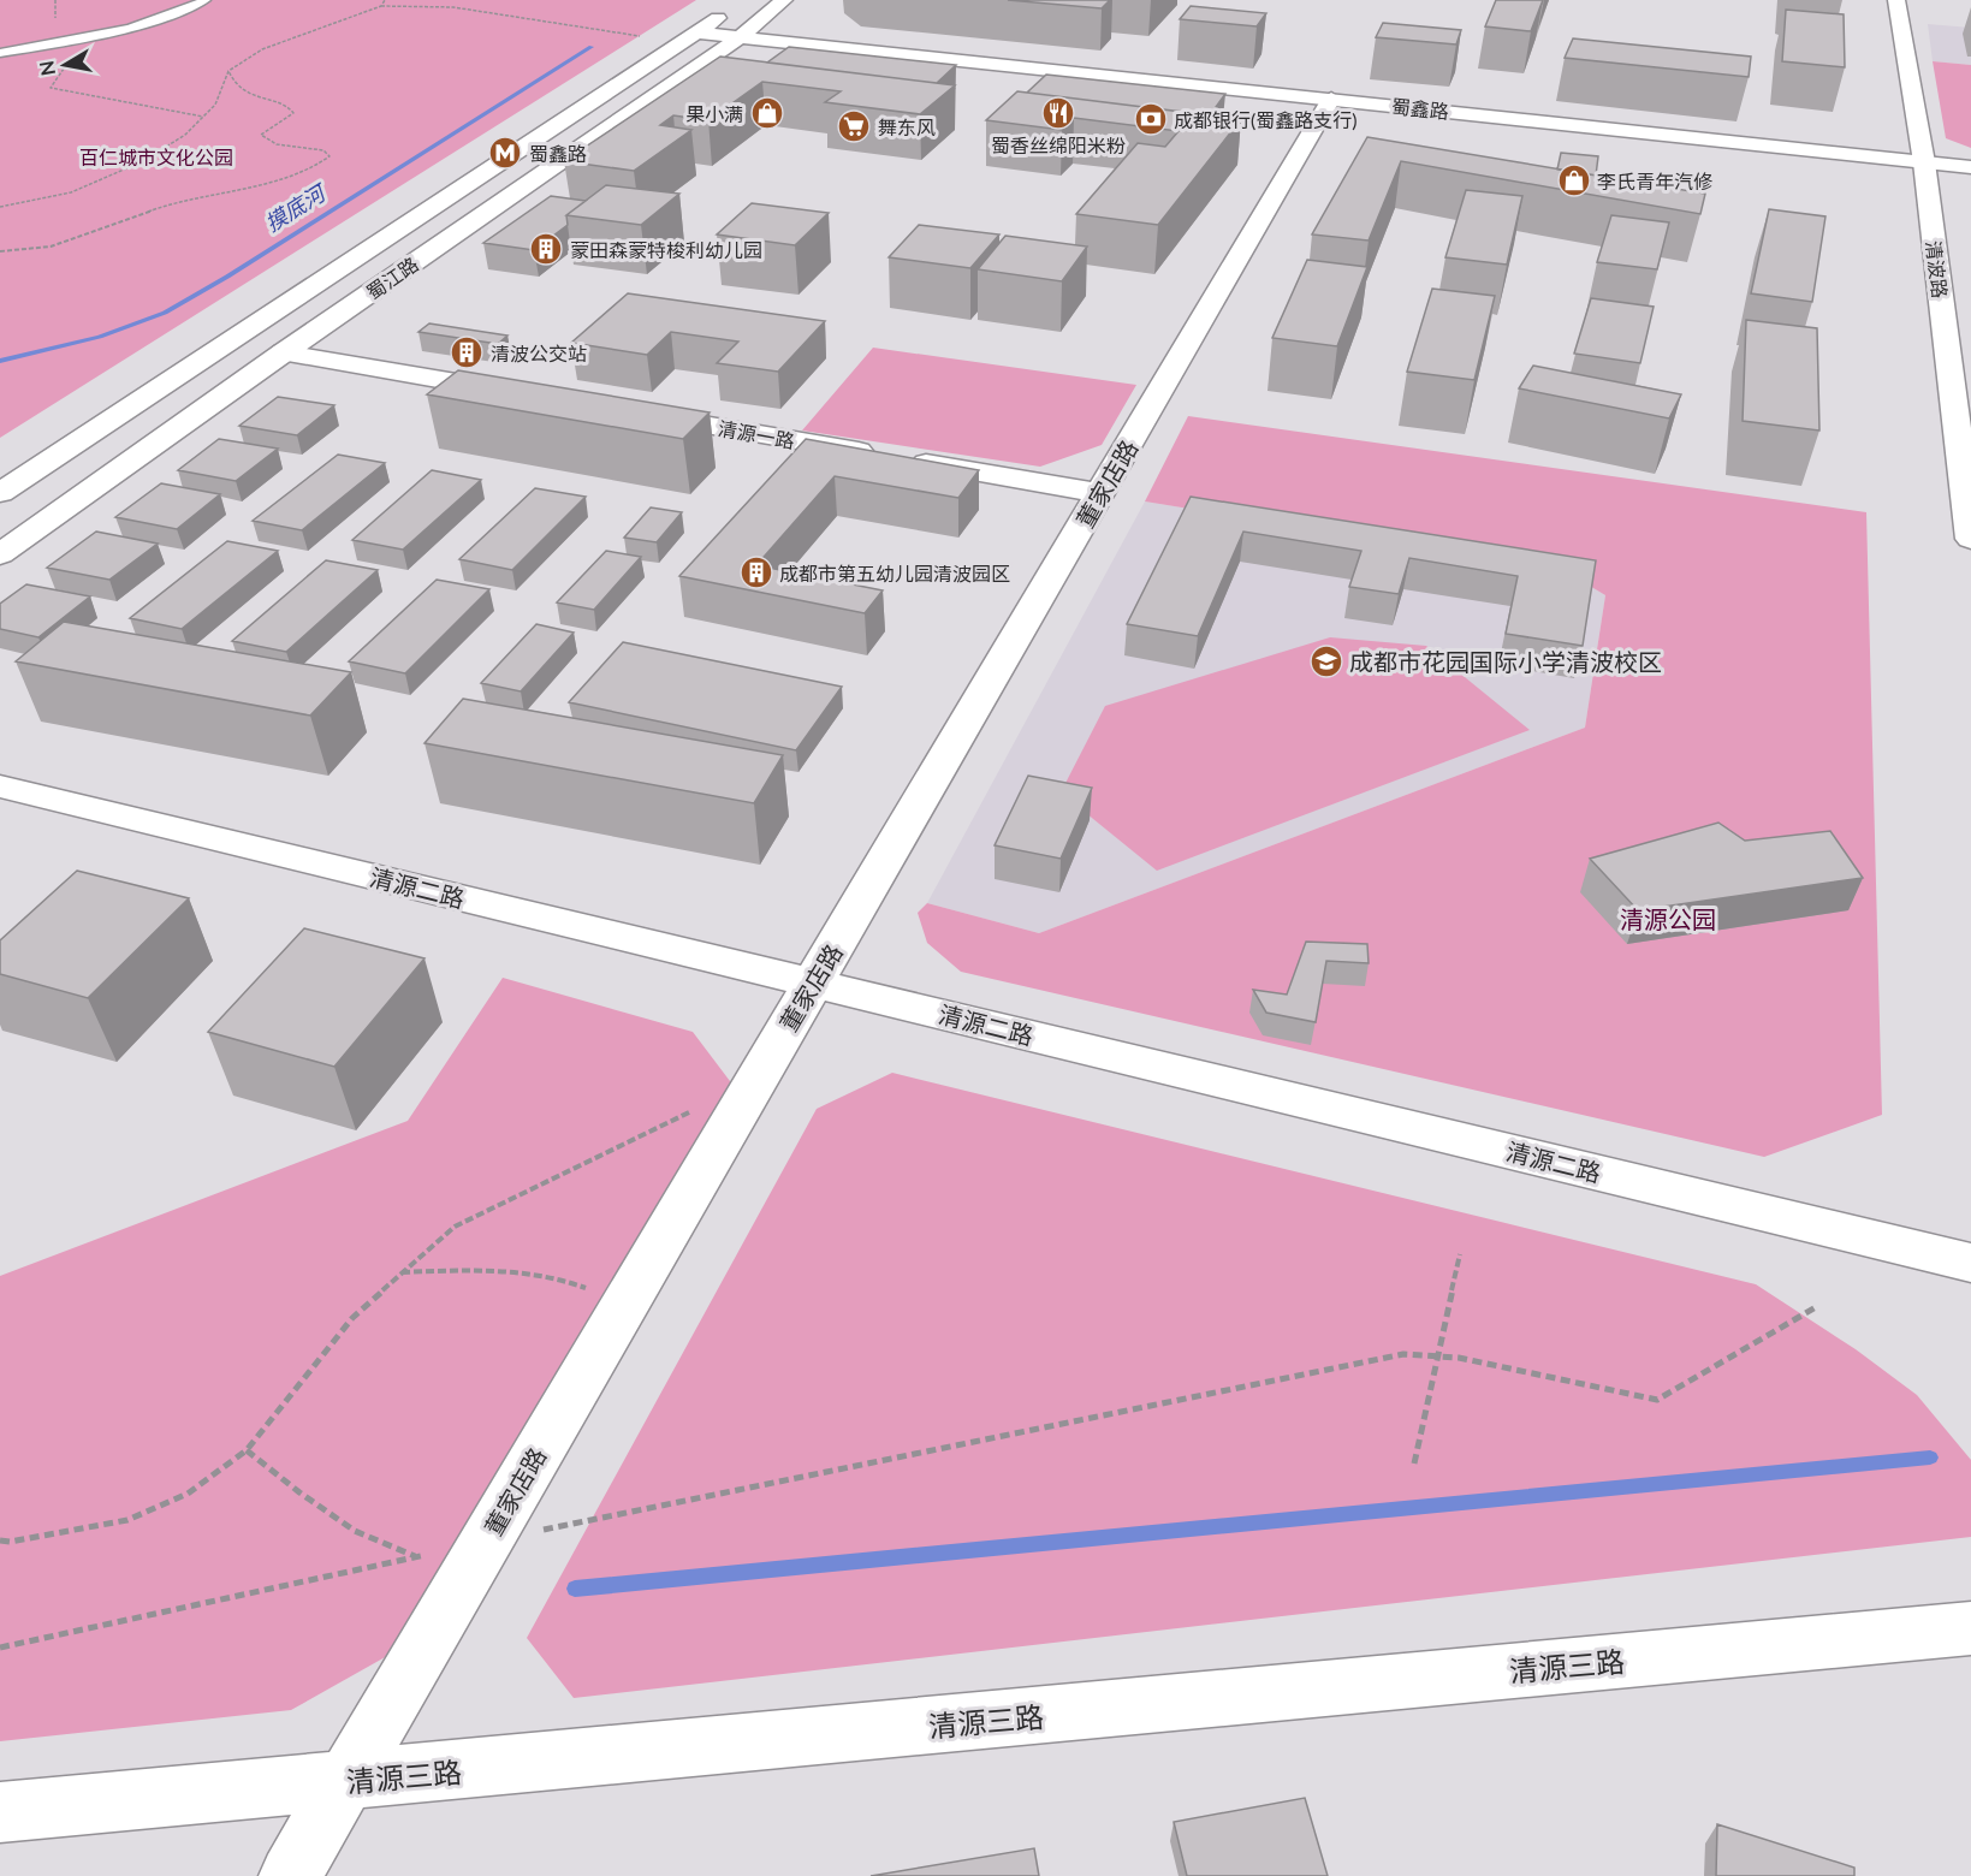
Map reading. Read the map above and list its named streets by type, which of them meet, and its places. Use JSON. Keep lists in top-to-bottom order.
{
  "streets": {
    "street": [
      "蜀鑫路",
      "清波路",
      "蜀江路",
      "清源一路",
      "董家店路",
      "清源二路",
      "清源三路"
    ]
  },
  "crossings": [
    ["蜀鑫路", "清波路"],
    ["蜀鑫路", "蜀江路"],
    ["蜀鑫路", "董家店路"],
    ["清源一路", "董家店路"],
    ["董家店路", "清源二路"],
    ["董家店路", "清源三路"]
  ],
  "water": ["摸底河"],
  "parks": ["百仁城市文化公园", "清源公园"],
  "places": {
    "shop": ["果小满", "李氏青年汽修"],
    "restaurant": ["蜀香丝绵阳米粉"],
    "bank": ["成都银行(蜀鑫路支行)"],
    "supermarket": ["舞东风"],
    "metro station": ["蜀鑫路"],
    "building": ["蒙田森蒙特梭利幼儿园", "清波公交站", "成都市第五幼儿园清波园区"],
    "school or university": ["成都市花园国际小学清波校区"]
  },
  "north": "left"
}
